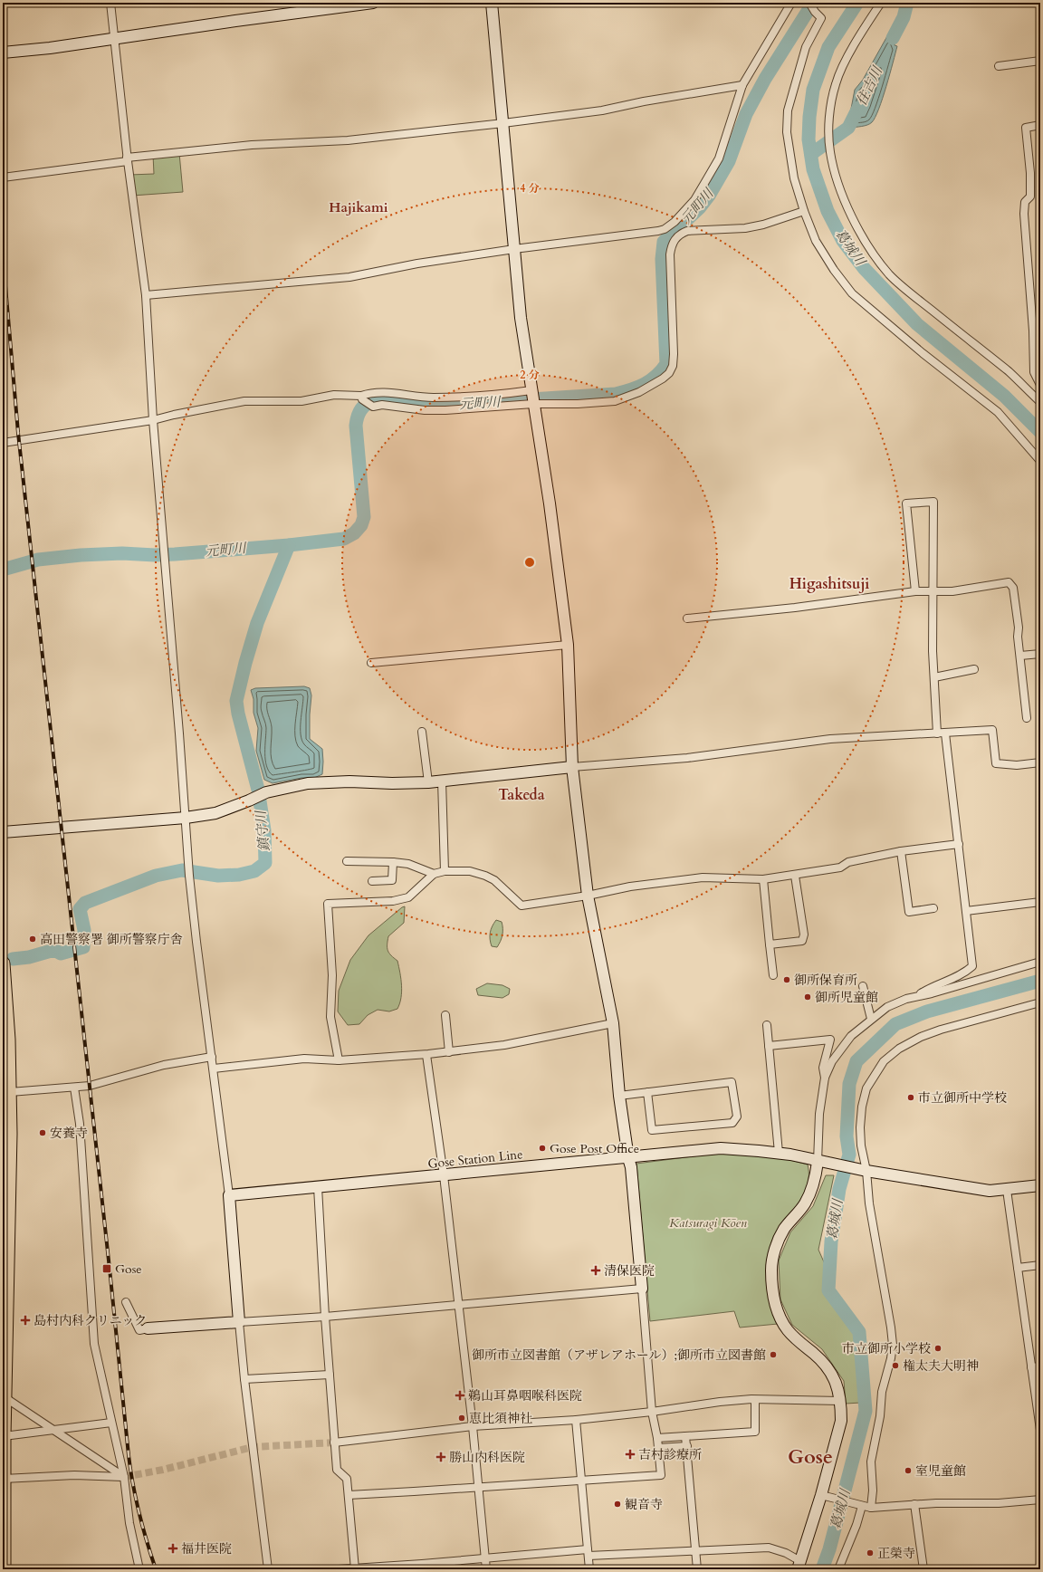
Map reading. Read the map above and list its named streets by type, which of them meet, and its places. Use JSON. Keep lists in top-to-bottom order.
{
  "streets": {
    "street": ["Gose Station Line"]
  },
  "districts": [
    "Hajikami",
    "Higashitsuji",
    "Takeda",
    "Gose"
  ],
  "water": [
    "住吉川",
    "元町川",
    "葛城川",
    "鎮守川"
  ],
  "parks": ["Katsuragi Kōen"],
  "places": {
    "other": [
      "高田警察署 御所警察庁舎",
      "御所保育所",
      "御所児童館",
      "市立御所中学校",
      "安養寺",
      "Gose Post Office",
      "市立御所小学校",
      "御所市立図書館（アザレアホール）;御所市立図書館",
      "権太夫大明神",
      "恵比須神社",
      "室児童館",
      "観音寺",
      "正榮寺"
    ],
    "transit": ["Gose"],
    "health": [
      "清保医院",
      "島村内科クリニック",
      "鵜山耳鼻咽喉科医院",
      "吉村診療所",
      "勝山内科医院",
      "福井医院"
    ]
  },
  "rings": ["4 分", "2 分"]
}
